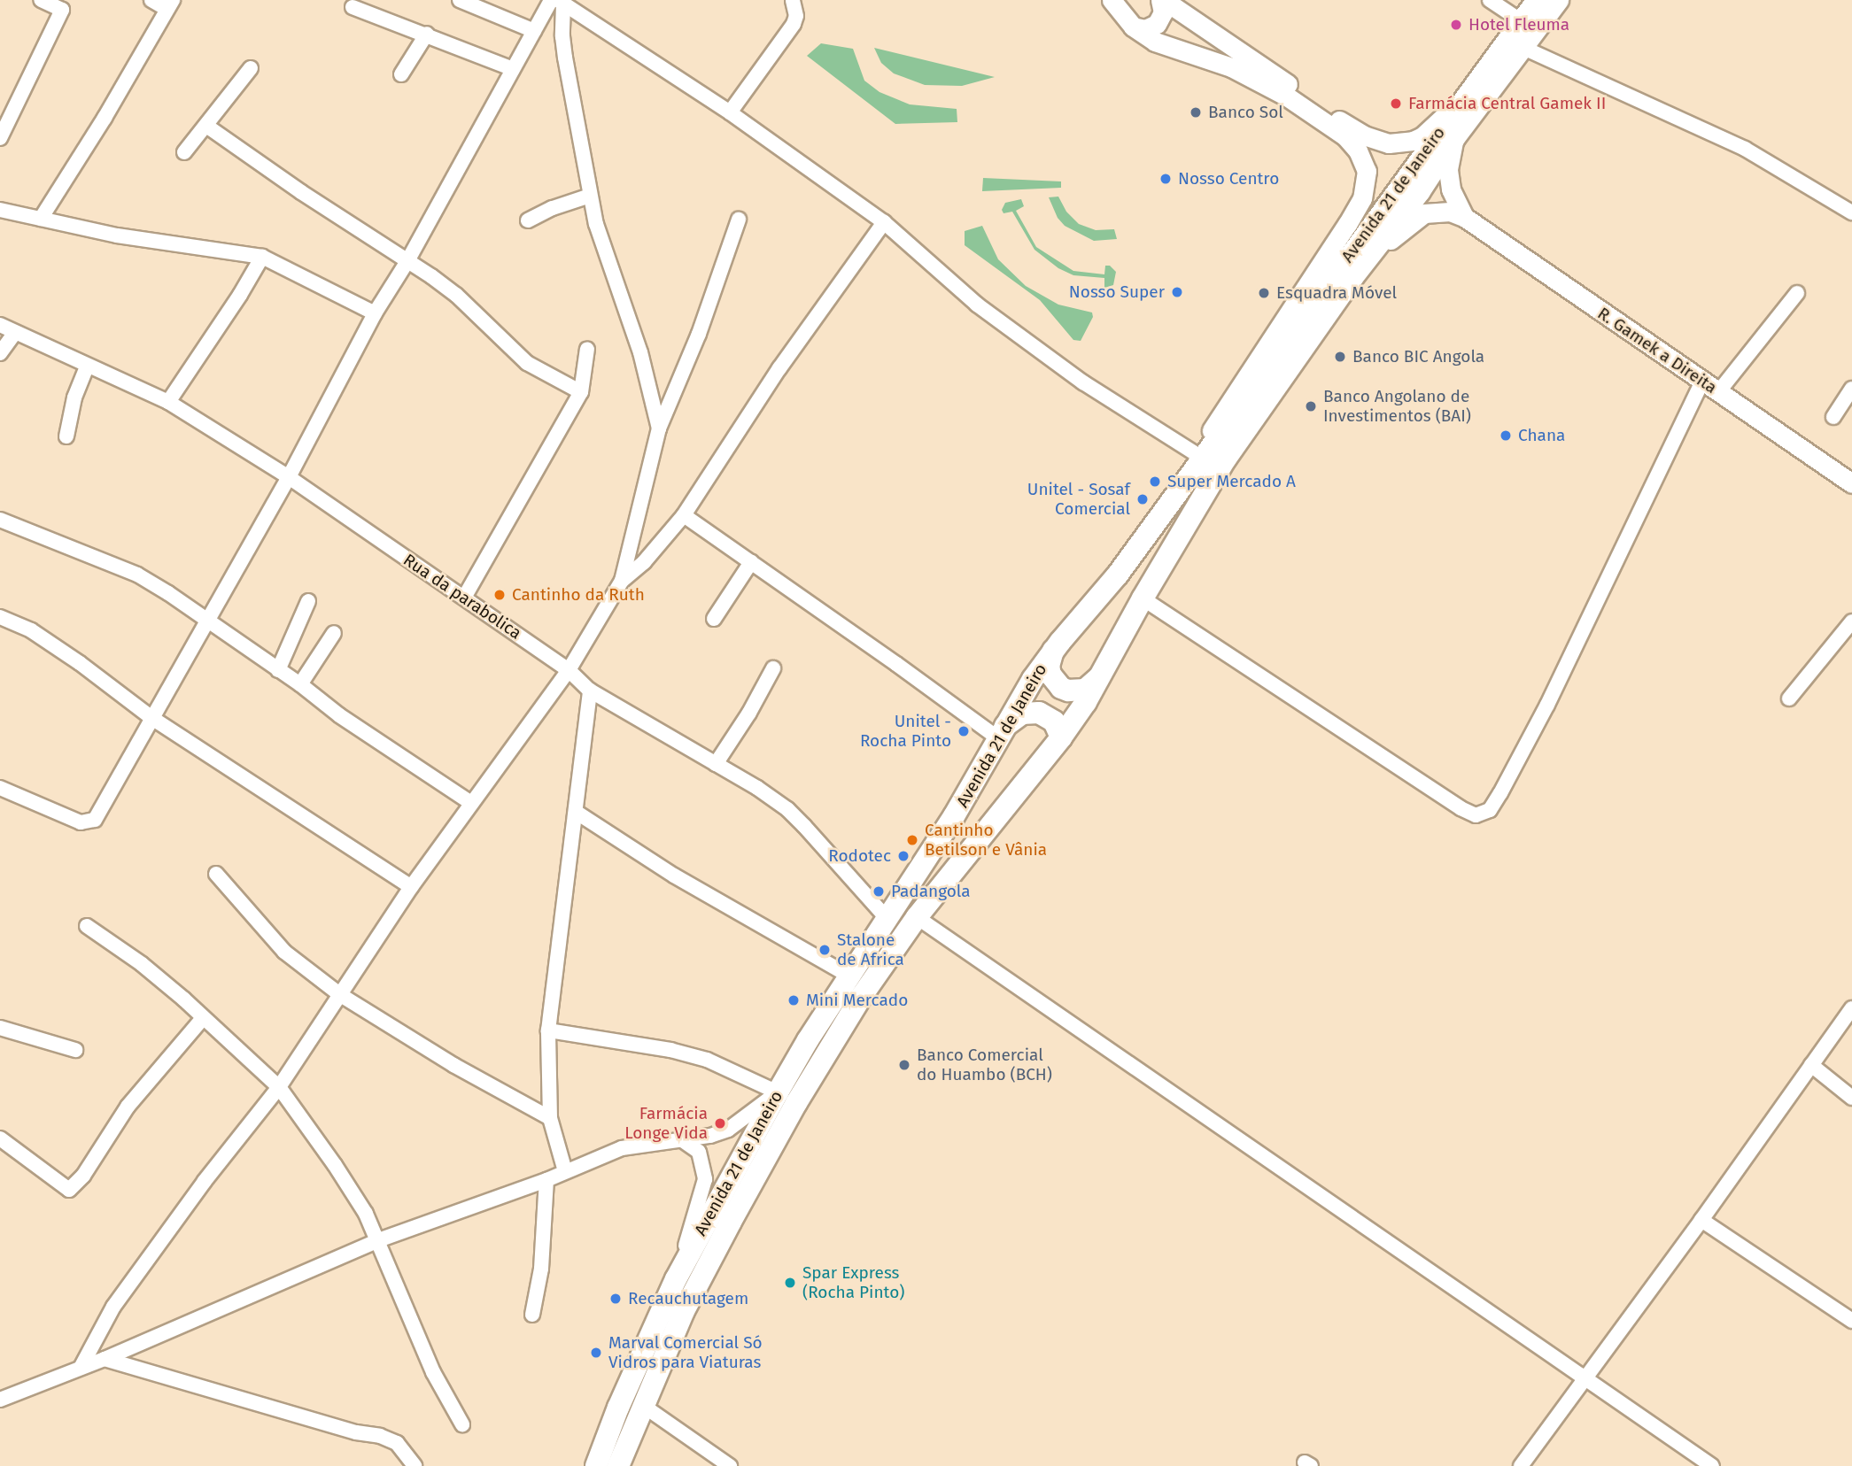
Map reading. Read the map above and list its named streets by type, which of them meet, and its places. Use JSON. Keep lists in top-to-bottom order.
{
  "streets": {
    "main road": ["Avenida 21 de Janeiro", "R. Gamek a Direita"],
    "street": ["Rua da parabolica"]
  },
  "crossings": [
    ["Avenida 21 de Janeiro", "Rua da parabolica"]
  ],
  "places": [
    "Hotel Fleuma",
    "Farmácia Central Gamek II",
    "Banco Sol",
    "Nosso Centro",
    "Nosso Super",
    "Esquadra Móvel",
    "Banco BIC Angola",
    "Banco Angolano de Investimentos (BAI)",
    "Chana",
    "Super Mercado A",
    "Unitel - Sosaf Comercial",
    "Cantinho da Ruth",
    "Unitel - Rocha Pinto",
    "Cantinho Betilson e Vânia",
    "Rodotec",
    "Padangola",
    "Stalone de Africa",
    "Mini Mercado",
    "Banco Comercial do Huambo (BCH)",
    "Farmácia Longe Vida",
    "Spar Express (Rocha Pinto)",
    "Recauchutagem",
    "Marval Comercial Só Vidros para Viaturas"
  ]
}
